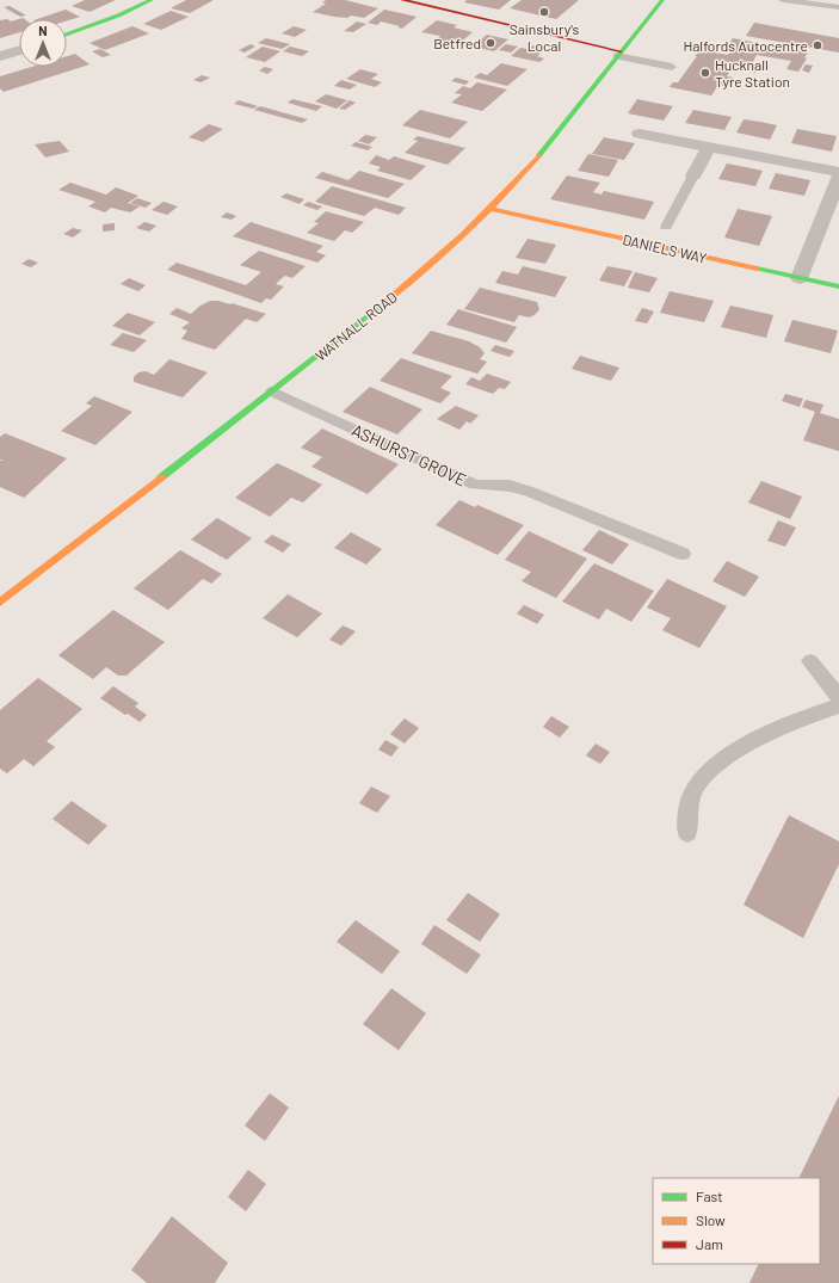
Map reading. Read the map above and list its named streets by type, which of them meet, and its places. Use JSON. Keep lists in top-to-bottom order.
{
  "streets": {
    "main road": ["DANIELS WAY", "WATNALL ROAD"],
    "lane": ["ASHURST GROVE"]
  },
  "crossings": [
    ["DANIELS WAY", "WATNALL ROAD"],
    ["WATNALL ROAD", "ASHURST GROVE"]
  ],
  "places": [
    "Sainsbury's Local",
    "Betfred",
    "Halfords Autocentre",
    "Hucknall Tyre Station"
  ],
  "legend": ["Fast", "Slow", "Jam"],
  "north": "top"
}
